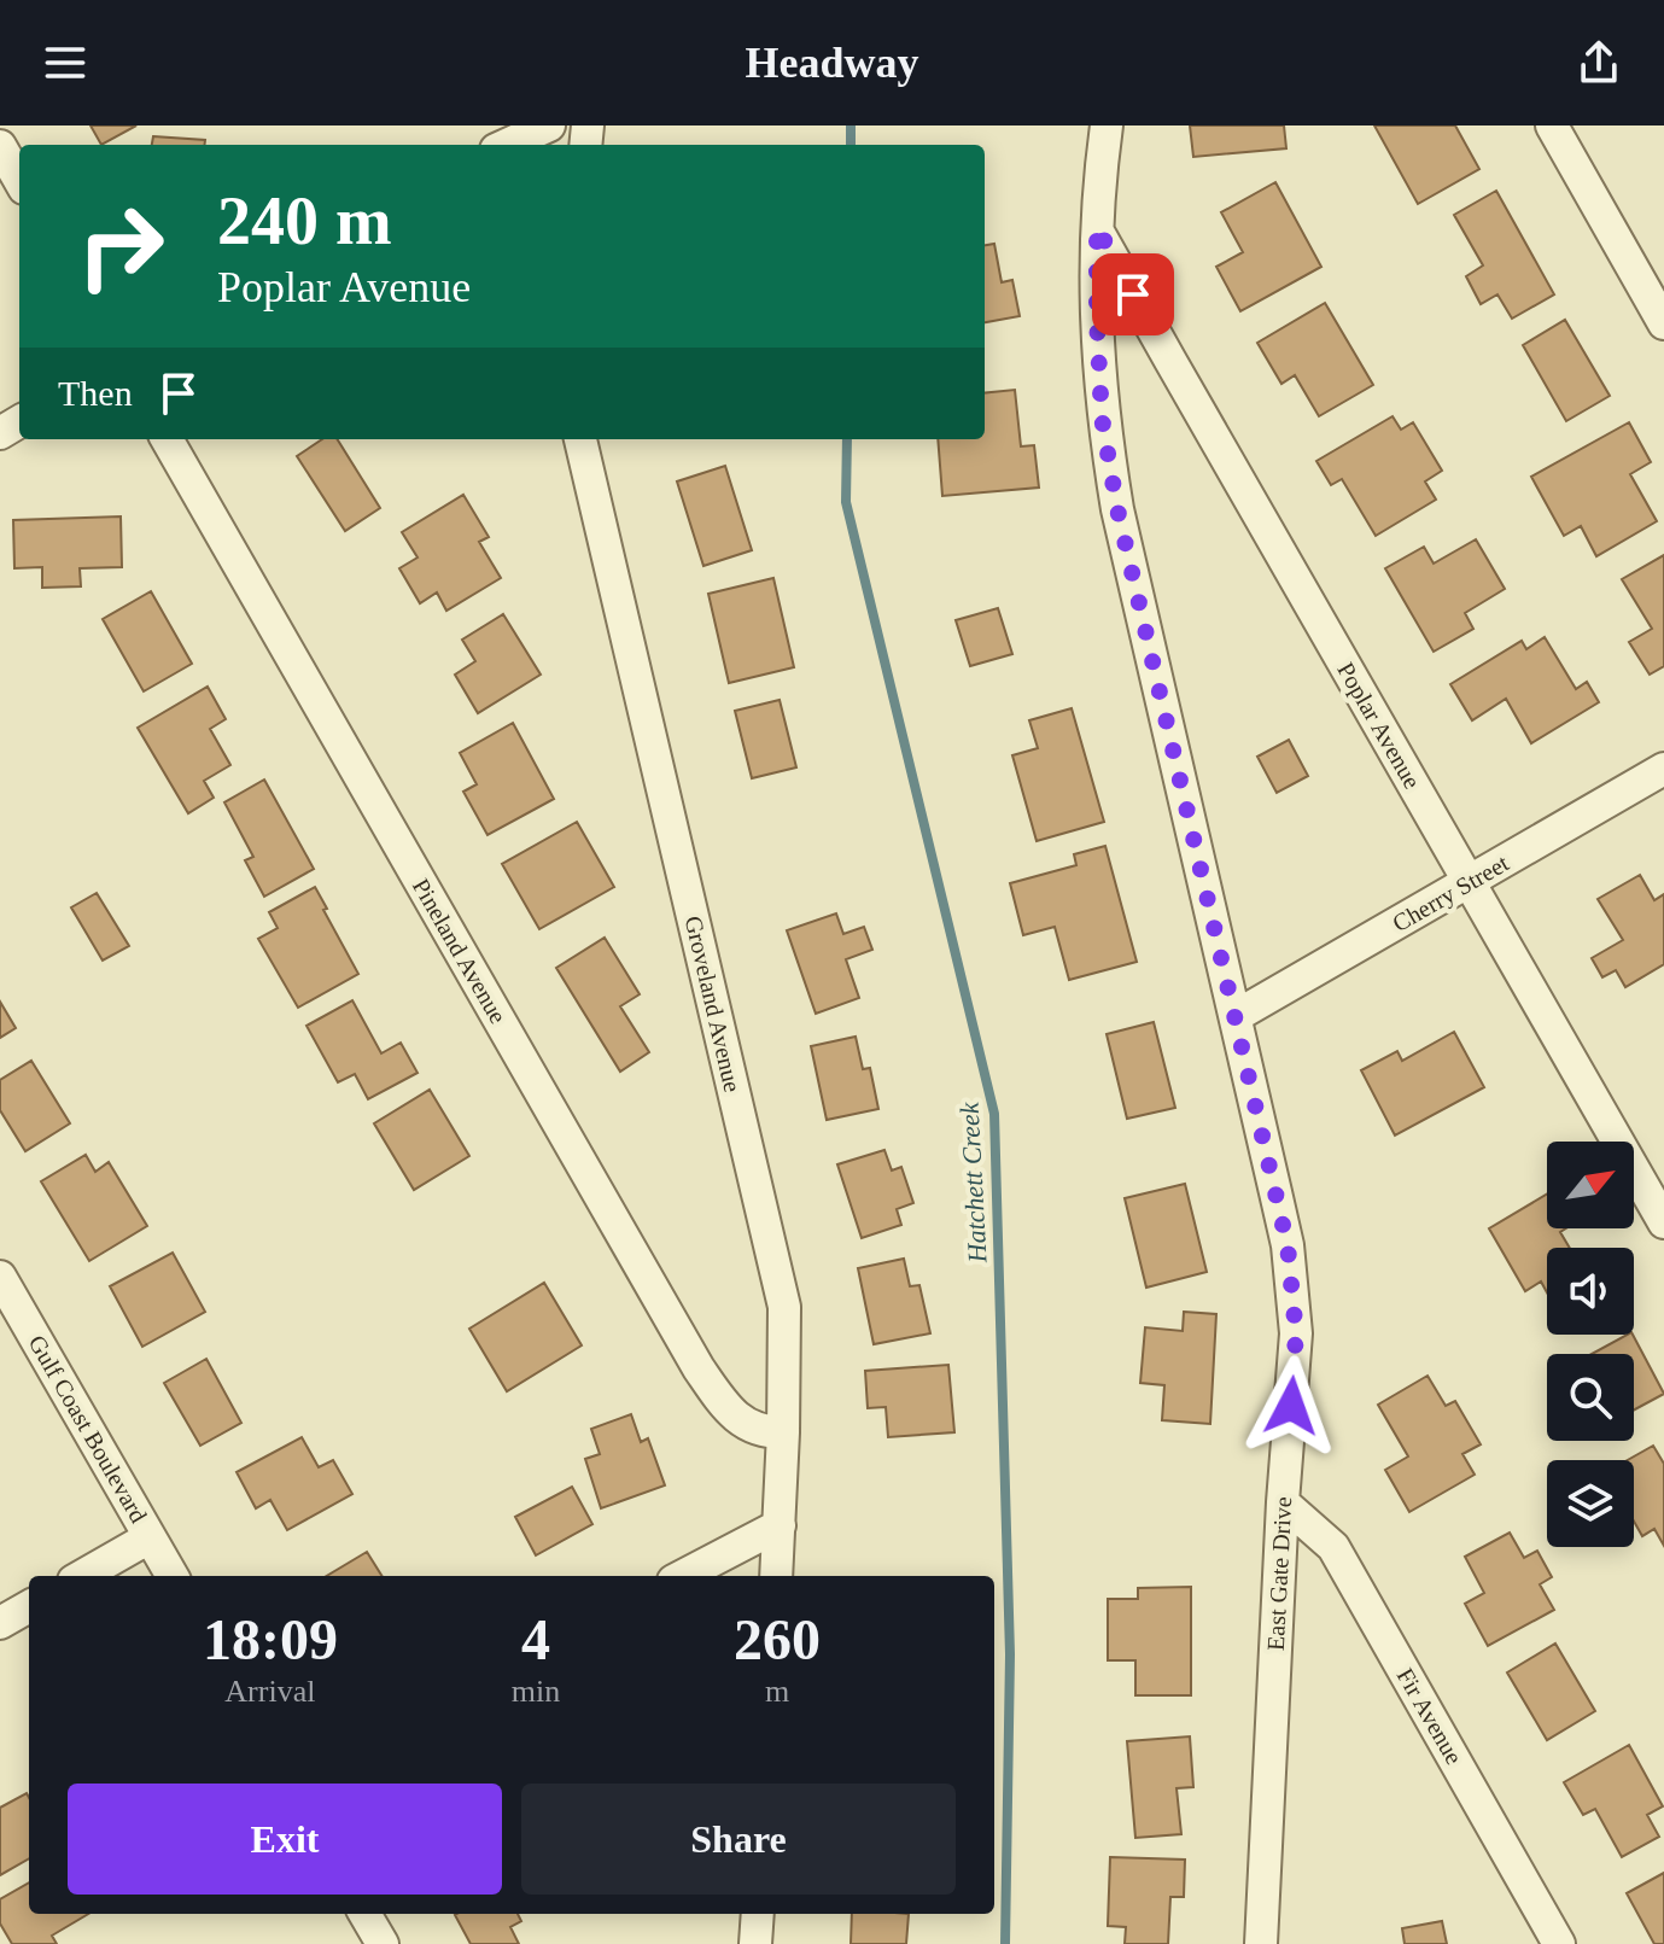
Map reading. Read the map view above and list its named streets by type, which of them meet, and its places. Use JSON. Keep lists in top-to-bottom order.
{
  "streets": {
    "street": [
      "Poplar Avenue",
      "Cherry Street",
      "Pineland Avenue",
      "Groveland Avenue",
      "Gulf Coast Boulevard",
      "East Gate Drive",
      "Fir Avenue"
    ]
  },
  "crossings": [
    ["Poplar Avenue", "Cherry Street"],
    ["Poplar Avenue", "East Gate Drive"],
    ["Cherry Street", "East Gate Drive"],
    ["Pineland Avenue", "Groveland Avenue"],
    ["East Gate Drive", "Fir Avenue"]
  ],
  "water": ["Hatchett Creek"],
  "north": "top right",
  "page": {
    "header": "Headway",
    "turn": ["240 m", "Poplar Avenue"],
    "then": "Then",
    "eta": [
      "18:09",
      "Arrival",
      "4",
      "min",
      "260",
      "m"
    ],
    "buttons": ["Exit", "Share"]
  }
}
